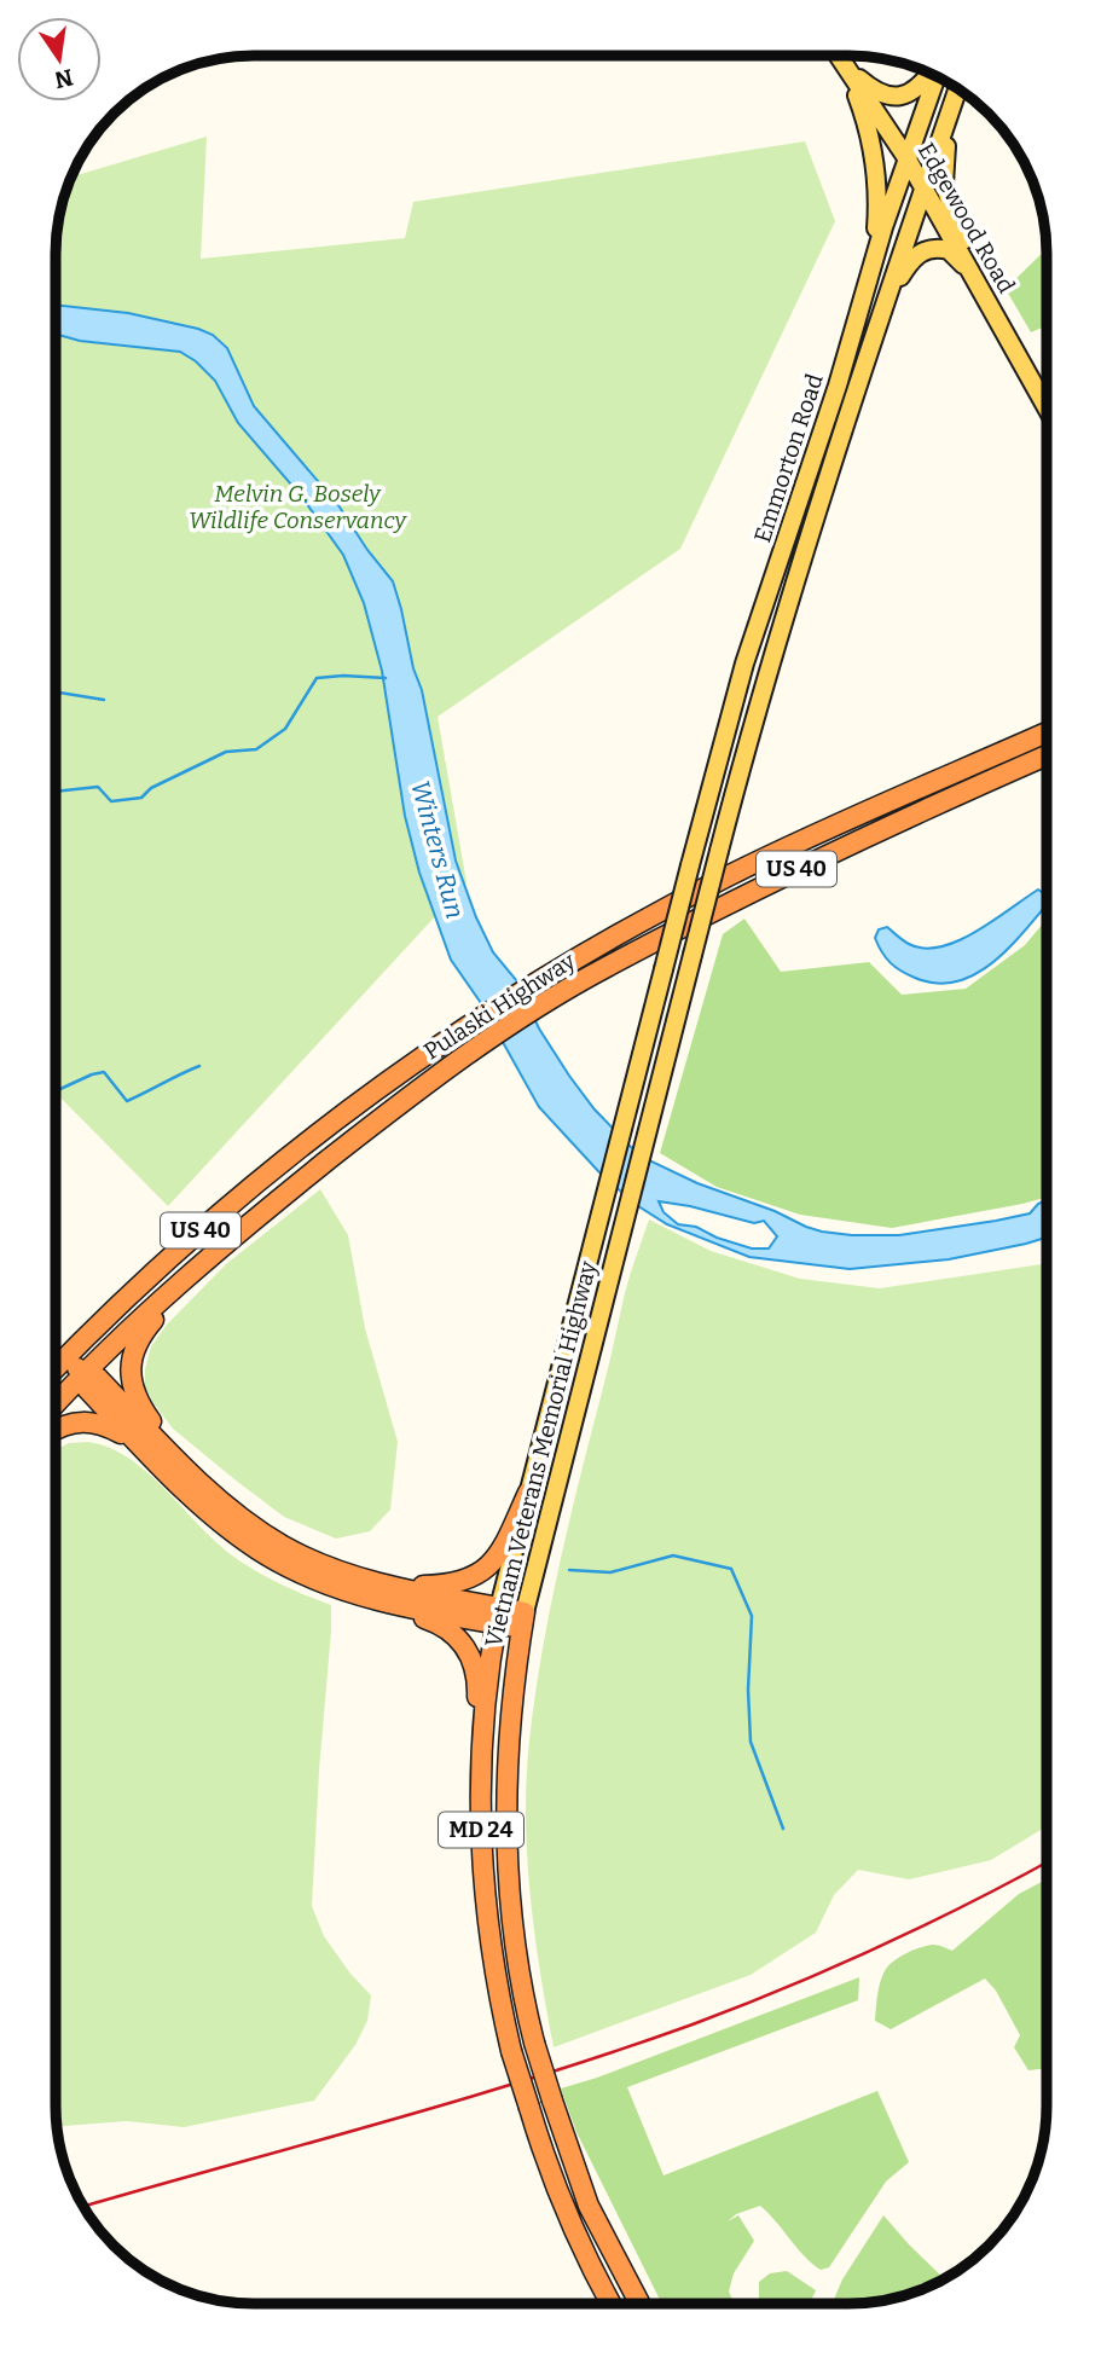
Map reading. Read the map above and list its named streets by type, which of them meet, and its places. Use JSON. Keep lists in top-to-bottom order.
{
  "streets": {
    "highway": [
      "US 40",
      "Pulaski Highway",
      "Vietnam Veterans Memorial Highway",
      "MD 24"
    ],
    "main road": ["Edgewood Road", "Emmorton Road"]
  },
  "crossings": [
    ["Edgewood Road", "Emmorton Road"],
    ["Emmorton Road", "Vietnam Veterans Memorial Highway"]
  ],
  "water": ["Winters Run"],
  "parks": ["Melvin G. Bosely Wildlife Conservancy"],
  "north": "bottom"
}
